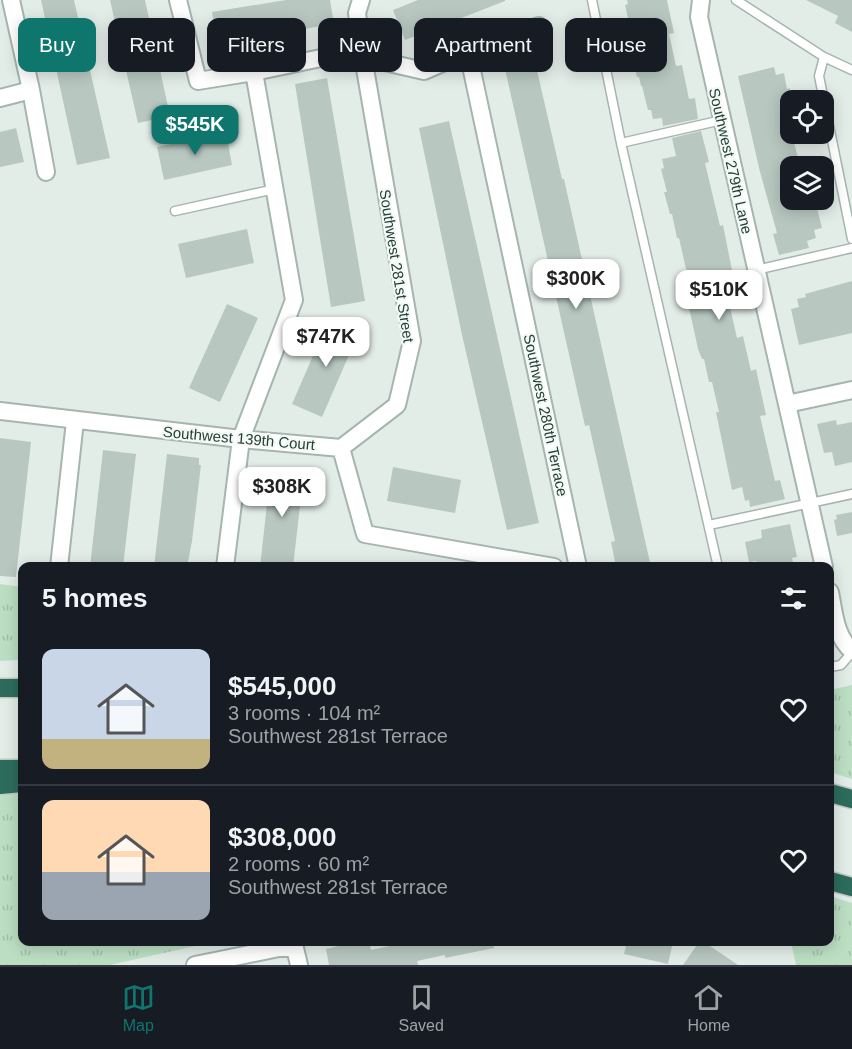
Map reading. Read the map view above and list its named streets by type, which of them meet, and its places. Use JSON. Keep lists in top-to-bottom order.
{
  "streets": {
    "street": [
      "Southwest 279th Lane",
      "Southwest 281st Street",
      "Southwest 280th Terrace",
      "Southwest 139th Court"
    ]
  },
  "crossings": [
    ["Southwest 281st Street", "Southwest 139th Court"]
  ],
  "page": {
    "chip": [
      "Buy",
      "Rent",
      "Filters",
      "New",
      "Apartment",
      "House"
    ],
    "price": [
      "$545K",
      "$300K",
      "$510K",
      "$747K",
      "$308K"
    ],
    "heading": "5 homes",
    "list": [
      {
        "name": "$545,000",
        "note": "3 rooms · 104 m² · Southwest 281st Terrace"
      },
      {
        "name": "$308,000",
        "note": "2 rooms · 60 m² · Southwest 281st Terrace"
      }
    ],
    "tabs": ["Map", "Saved", "Home"]
  }
}
